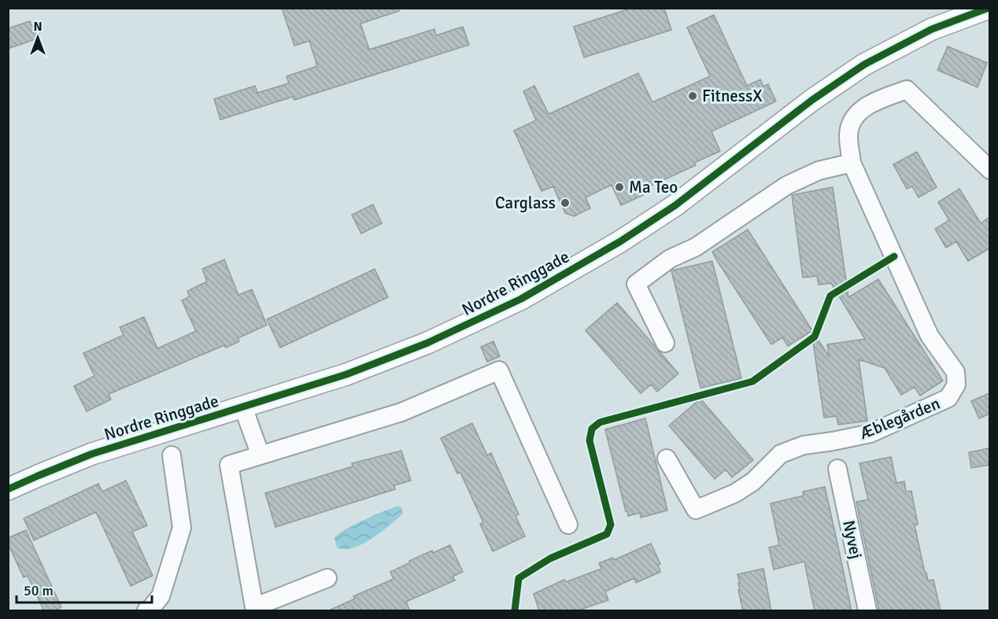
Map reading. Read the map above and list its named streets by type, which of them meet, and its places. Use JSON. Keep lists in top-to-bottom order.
{
  "streets": {
    "street": ["Nordre Ringgade", "Æblegården", "Nyvej"]
  },
  "places": ["FitnessX", "Ma Teo", "Carglass"],
  "scale_bar": "50 m",
  "north": "top"
}
